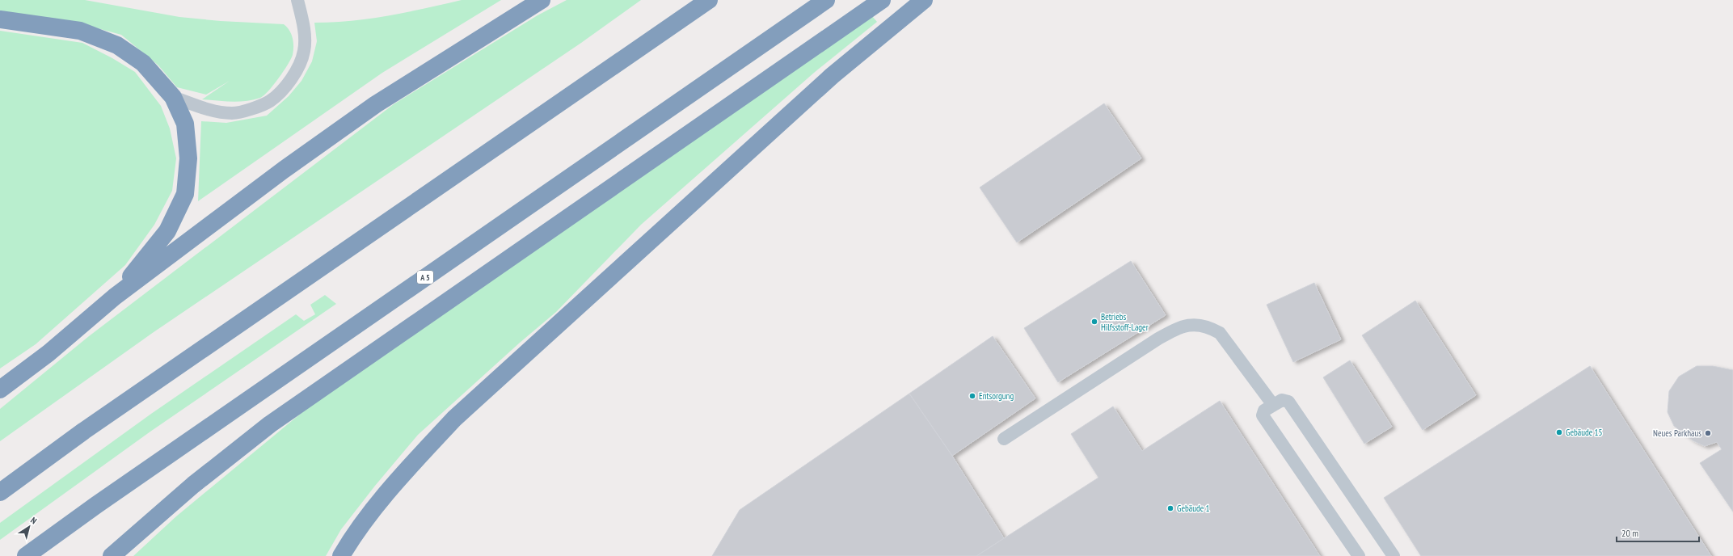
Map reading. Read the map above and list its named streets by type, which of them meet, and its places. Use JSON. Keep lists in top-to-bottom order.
{
  "streets": {
    "highway": ["A 5"]
  },
  "places": [
    "Betriebs Hilfsstoff-Lager",
    "Entsorgung",
    "Gebäude 15",
    "Neues Parkhaus",
    "Gebäude 1"
  ],
  "scale_bar": "20 m",
  "north": "top right"
}
